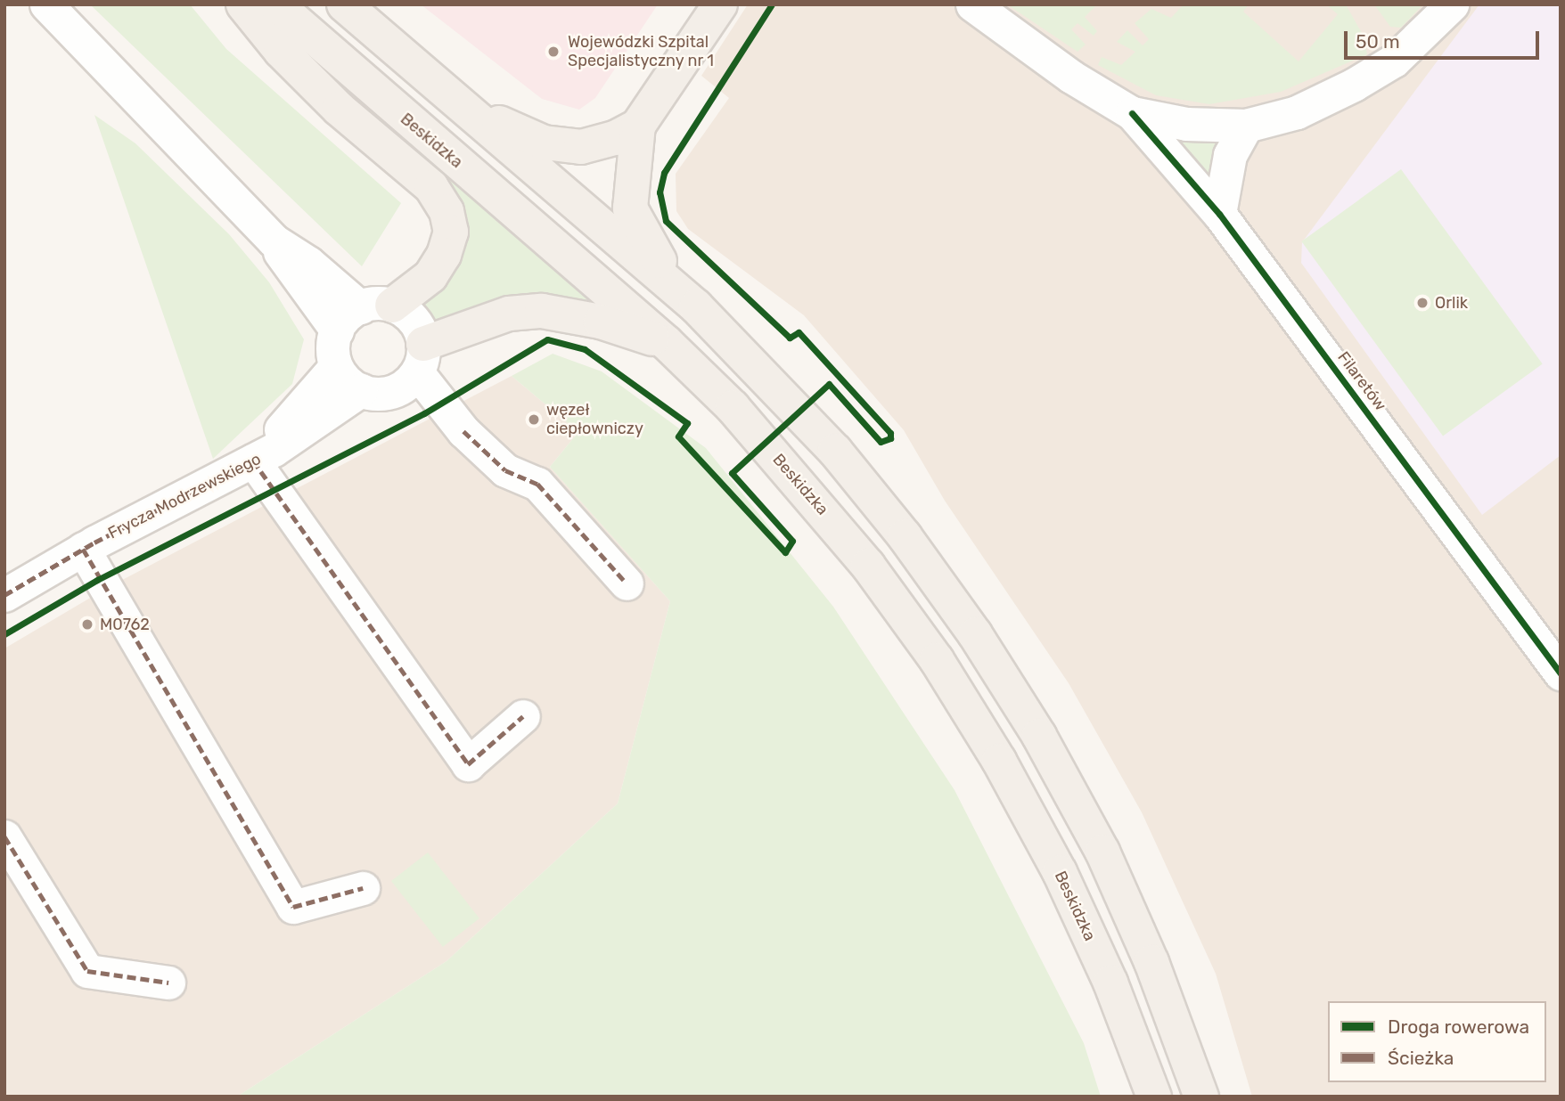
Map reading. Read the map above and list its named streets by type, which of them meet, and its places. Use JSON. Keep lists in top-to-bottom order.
{
  "streets": {
    "main road": ["Beskidzka"],
    "street": ["Filaretów", "Frycza Modrzewskiego"]
  },
  "places": [
    "Wojewódzki Szpital Specjalistyczny nr 1",
    "Orlik",
    "węzeł ciepłowniczy",
    "M0762"
  ],
  "legend": ["Droga rowerowa", "Ścieżka"],
  "scale_bar": "50 m"
}
